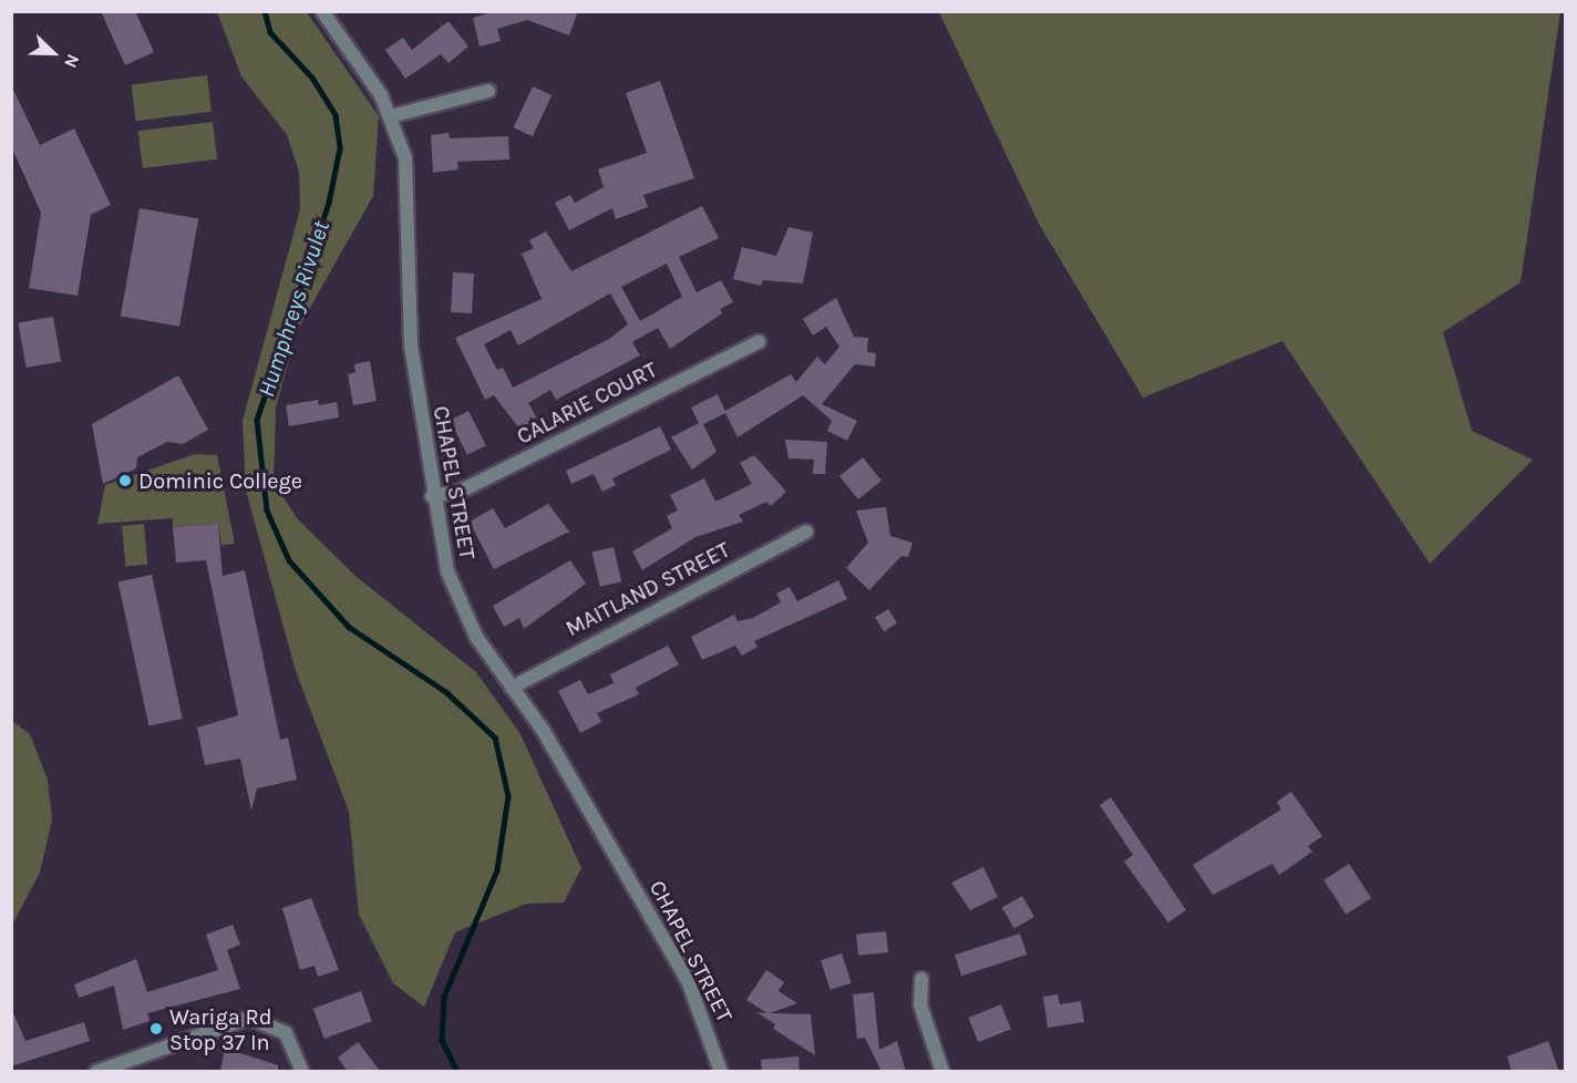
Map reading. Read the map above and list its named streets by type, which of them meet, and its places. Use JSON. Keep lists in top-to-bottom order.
{
  "streets": {
    "street": ["CALARIE COURT", "CHAPEL STREET", "MAITLAND STREET"]
  },
  "crossings": [
    ["CALARIE COURT", "CHAPEL STREET"],
    ["CHAPEL STREET", "MAITLAND STREET"]
  ],
  "water": ["Humphreys Rivulet"],
  "places": ["Dominic College", "Wariga Rd Stop 37 In"],
  "north": "bottom right"
}
